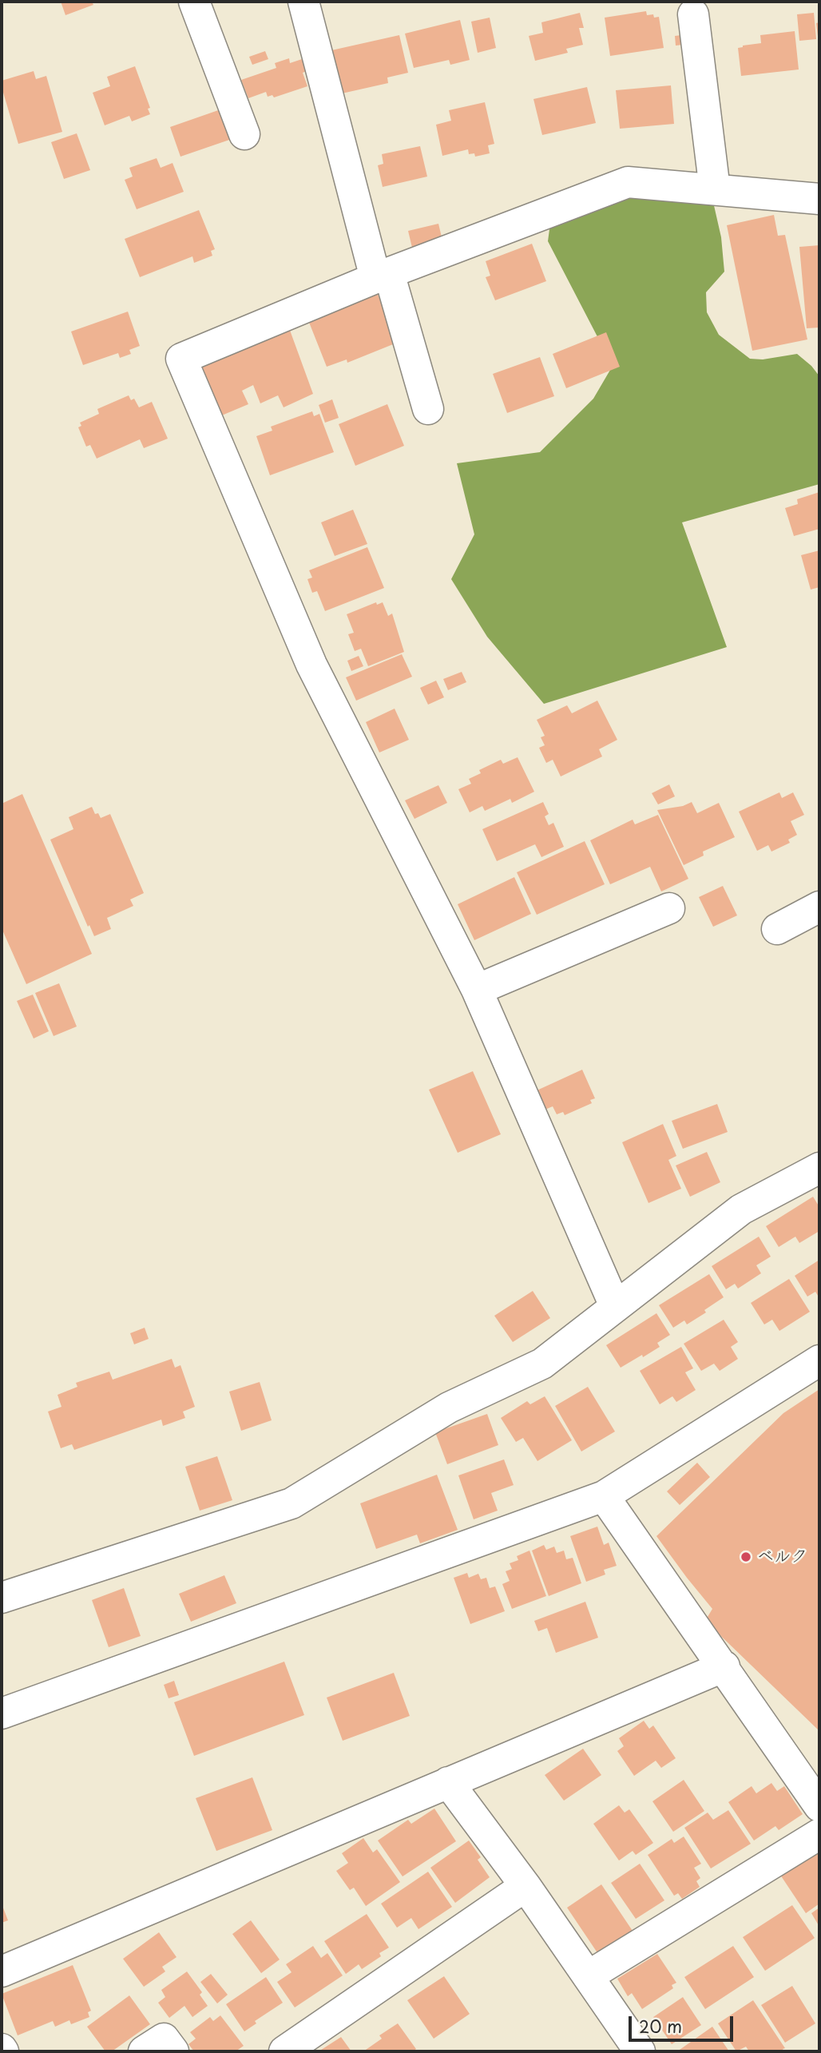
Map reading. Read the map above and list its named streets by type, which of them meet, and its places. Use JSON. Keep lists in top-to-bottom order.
{
  "places": ["ベルク"],
  "scale_bar": "20 m"
}
